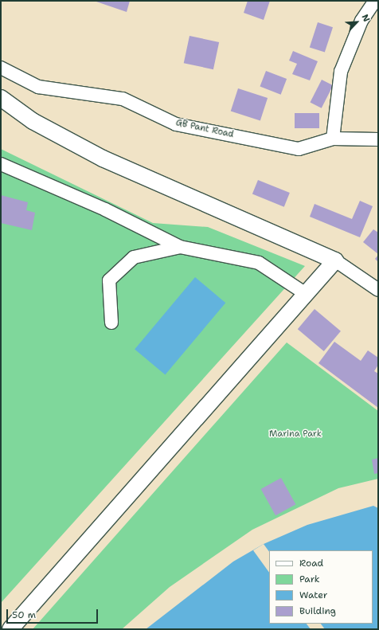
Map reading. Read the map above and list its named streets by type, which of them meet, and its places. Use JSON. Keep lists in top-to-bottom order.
{
  "streets": {
    "street": ["GB Pant Road"]
  },
  "parks": ["Marina Park"],
  "legend": [
    "Road",
    "Park",
    "Water",
    "Building"
  ],
  "scale_bar": "50 m",
  "north": "top right"
}
